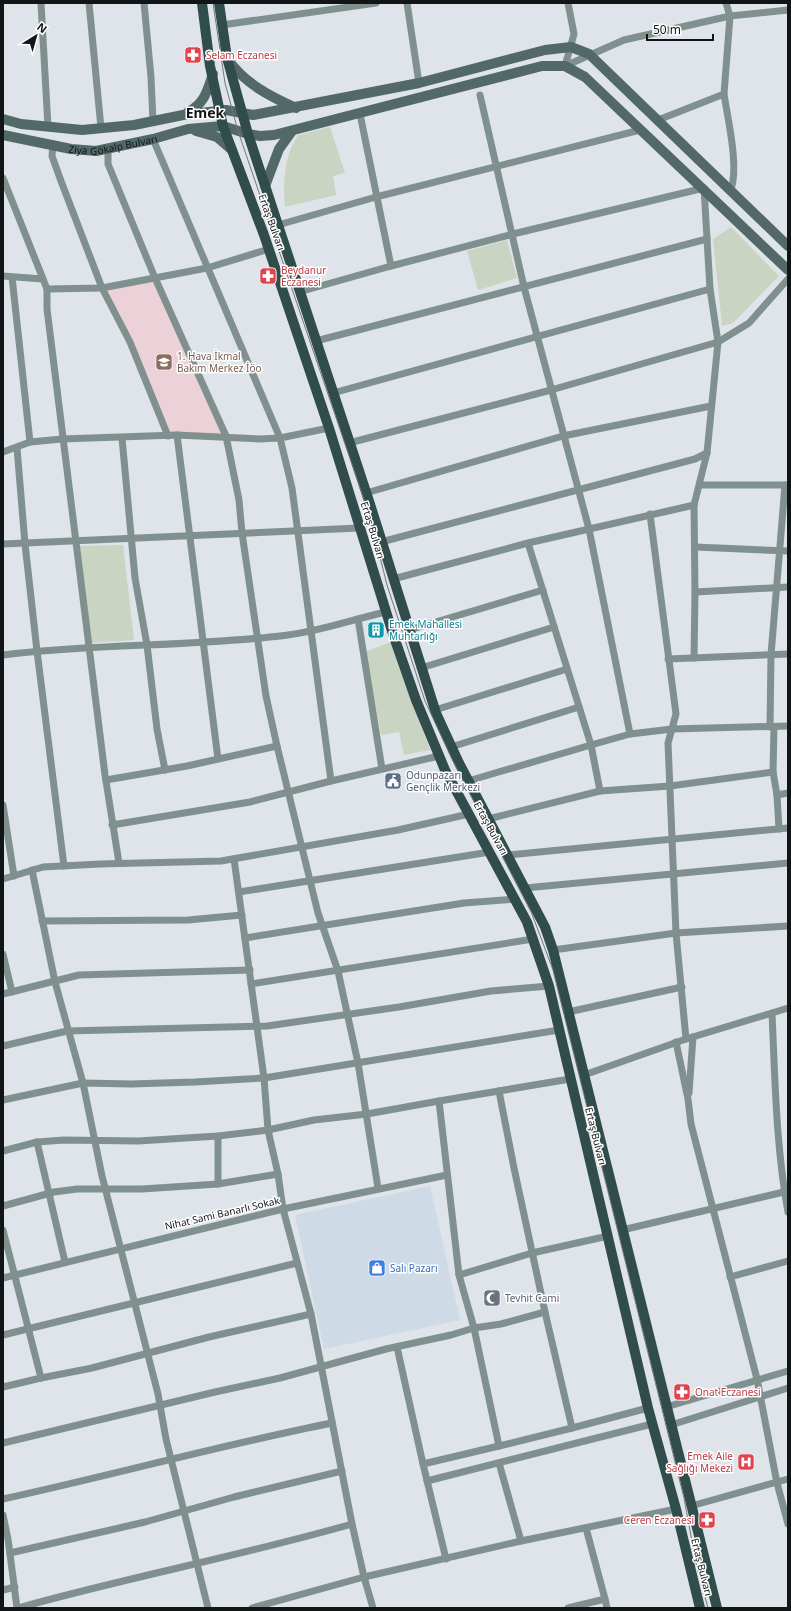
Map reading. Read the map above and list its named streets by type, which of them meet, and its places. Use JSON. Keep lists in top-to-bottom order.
{
  "streets": {
    "main road": ["Ziya Gökalp Bulvarı", "Ertaş Bulvarı"],
    "street": ["Nihat Sami Banarlı Sokak"]
  },
  "crossings": [
    ["Ziya Gökalp Bulvarı", "Ertaş Bulvarı"]
  ],
  "districts": ["Emek"],
  "places": {
    "pharmacy": [
      "Selam Eczanesi",
      "Beydanur Eczanesi",
      "Onat Eczanesi",
      "Ceren Eczanesi"
    ],
    "school or university": ["1. Hava İkmal Bakım Merkez İöo"],
    "building": ["Emek Mahallesi Muhtarlığı"],
    "public building": ["Odunpazarı Gençlik Merkezi"],
    "shop": ["Salı Pazarı"],
    "mosque": ["Tevhit Cami"],
    "hospital": ["Emek Aile Sağlığı Mekezi"]
  },
  "scale_bar": "50 m",
  "north": "top right"
}
